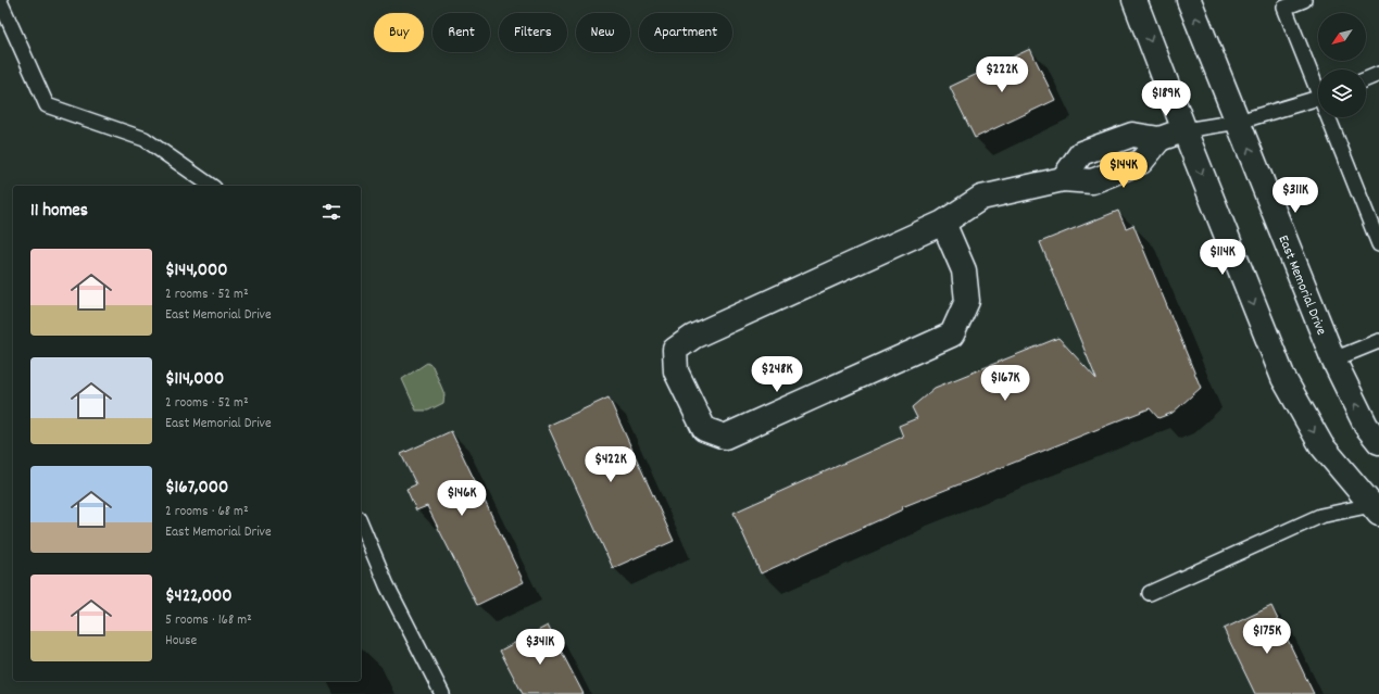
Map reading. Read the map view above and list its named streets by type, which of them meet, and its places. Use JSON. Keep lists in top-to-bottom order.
{
  "streets": {
    "main road": ["East Memorial Drive"]
  },
  "north": "bottom left",
  "page": {
    "chip": [
      "Buy",
      "Rent",
      "Filters",
      "New",
      "Apartment"
    ],
    "price": [
      "$222K",
      "$189K",
      "$144K",
      "$311K",
      "$114K",
      "$248K",
      "$167K",
      "$422K",
      "$146K",
      "$175K",
      "$341K"
    ],
    "heading": "11 homes",
    "list": [
      {
        "name": "$144,000",
        "note": "2 rooms · 52 m² · East Memorial Drive"
      },
      {
        "name": "$114,000",
        "note": "2 rooms · 52 m² · East Memorial Drive"
      },
      {
        "name": "$167,000",
        "note": "2 rooms · 68 m² · East Memorial Drive"
      },
      {
        "name": "$422,000",
        "note": "5 rooms · 168 m² · House"
      }
    ]
  }
}
